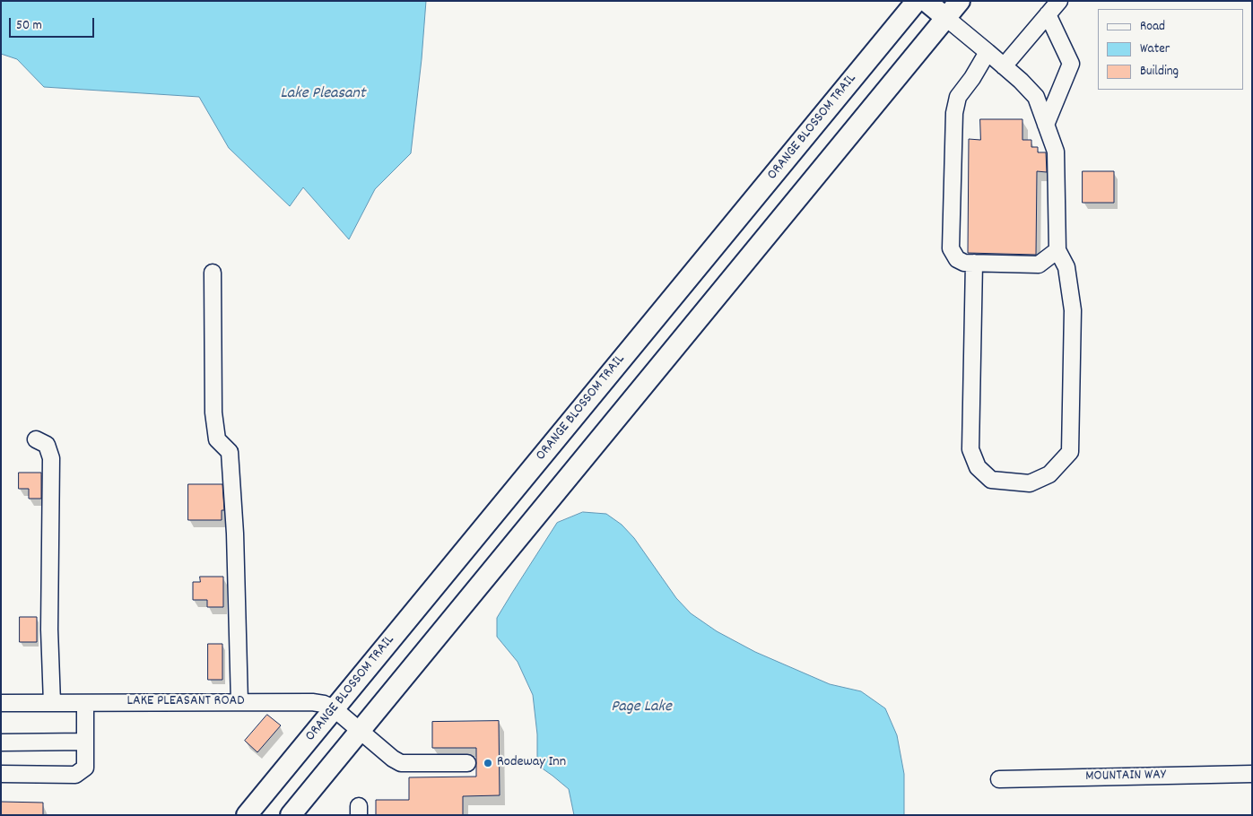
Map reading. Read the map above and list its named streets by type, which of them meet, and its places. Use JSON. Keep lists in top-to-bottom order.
{
  "streets": {
    "main road": ["ORANGE BLOSSOM TRAIL"],
    "street": ["LAKE PLEASANT ROAD", "MOUNTAIN WAY"]
  },
  "crossings": [
    ["ORANGE BLOSSOM TRAIL", "LAKE PLEASANT ROAD"]
  ],
  "water": ["Lake Pleasant", "Page Lake"],
  "places": ["Rodeway Inn"],
  "legend": ["Road", "Water", "Building"],
  "scale_bar": "50 m"
}
